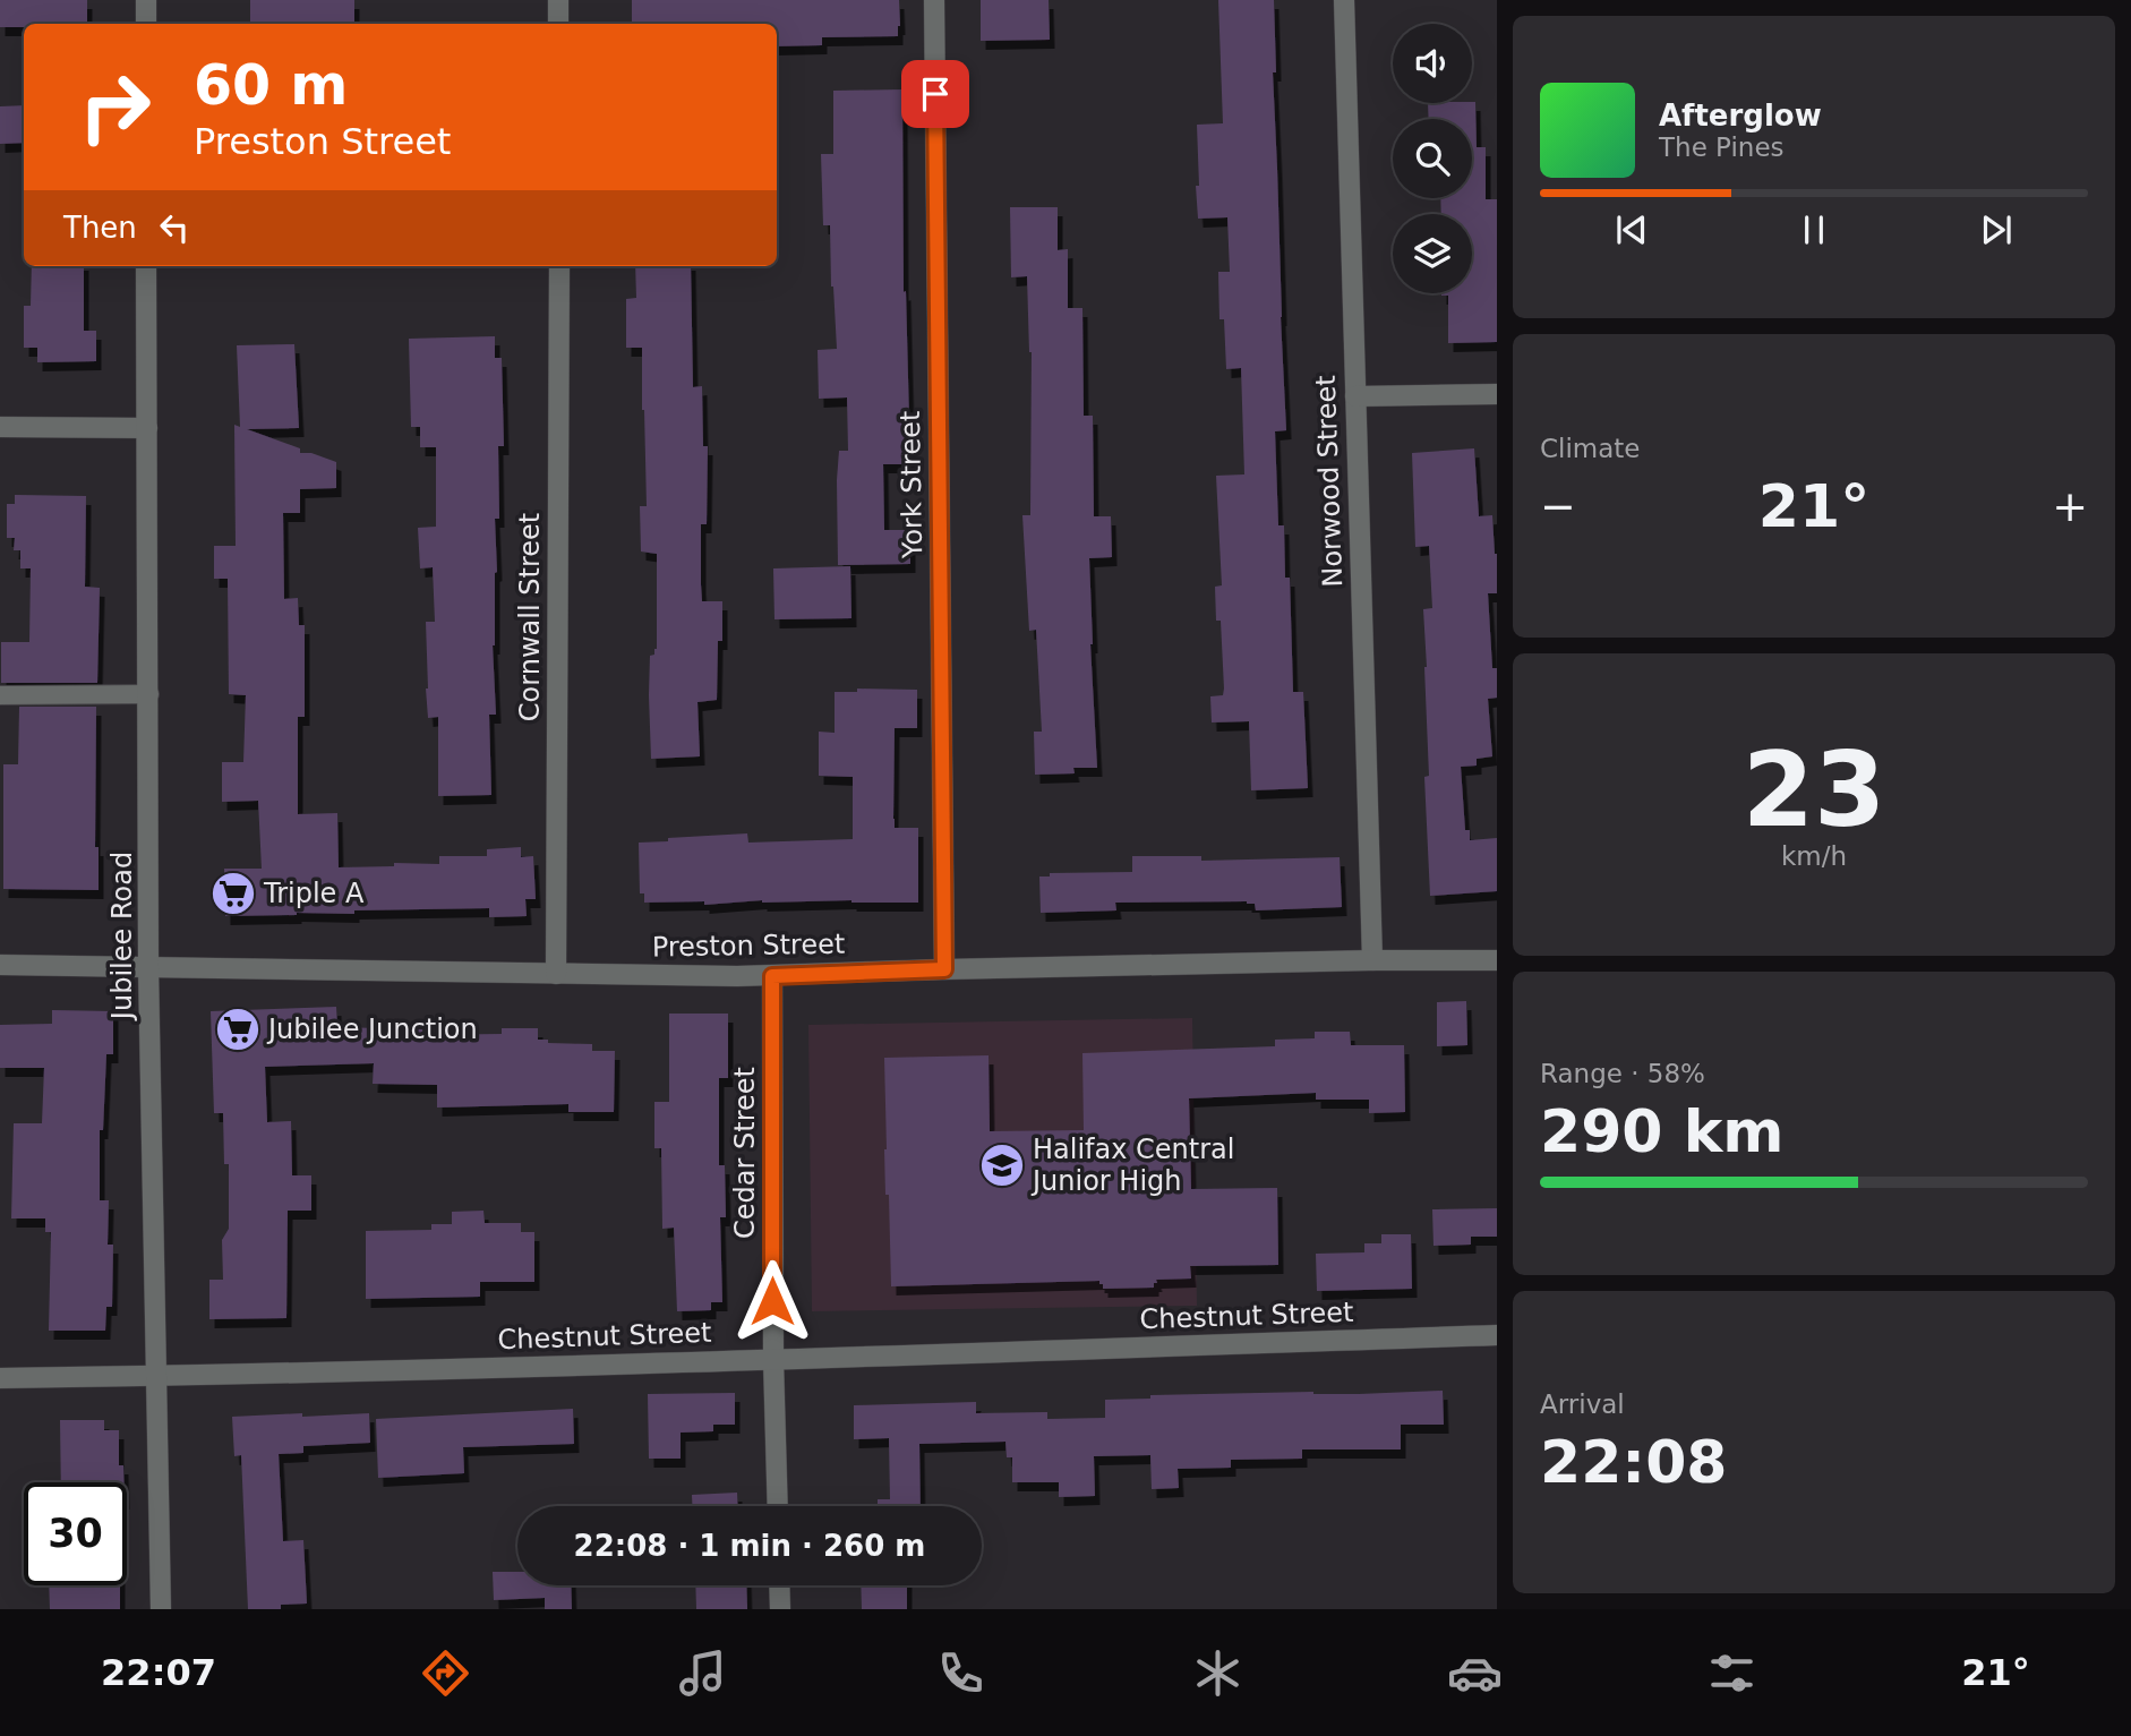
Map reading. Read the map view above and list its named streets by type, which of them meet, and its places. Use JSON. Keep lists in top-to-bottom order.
{
  "streets": {
    "street": [
      "Norwood Street",
      "York Street",
      "Cornwall Street",
      "Jubilee Road",
      "Preston Street",
      "Cedar Street",
      "Chestnut Street"
    ]
  },
  "crossings": [
    ["Norwood Street", "Preston Street"],
    ["York Street", "Preston Street"],
    ["Cornwall Street", "Preston Street"],
    ["Jubilee Road", "Preston Street"],
    ["Jubilee Road", "Chestnut Street"],
    ["Preston Street", "Cedar Street"],
    ["Cedar Street", "Chestnut Street"]
  ],
  "places": {
    "supermarket": ["Triple A", "Jubilee Junction"],
    "school or university": ["Halifax Central Junior High"]
  },
  "page": {
    "turn": ["60 m", "Preston Street"],
    "song": ["Afterglow", "The Pines"],
    "then": "Then",
    "tile": [
      "Climate",
      ["23", "km/h"],
      ["Range · 58%", "290 km"],
      ["Arrival", "22:08"]
    ],
    "heat": ["−", "21°", "+"],
    "limit": "30",
    "trip": "22:08 · 1 min · 260 m",
    "tabs": ["22:07", "21°"]
  }
}
